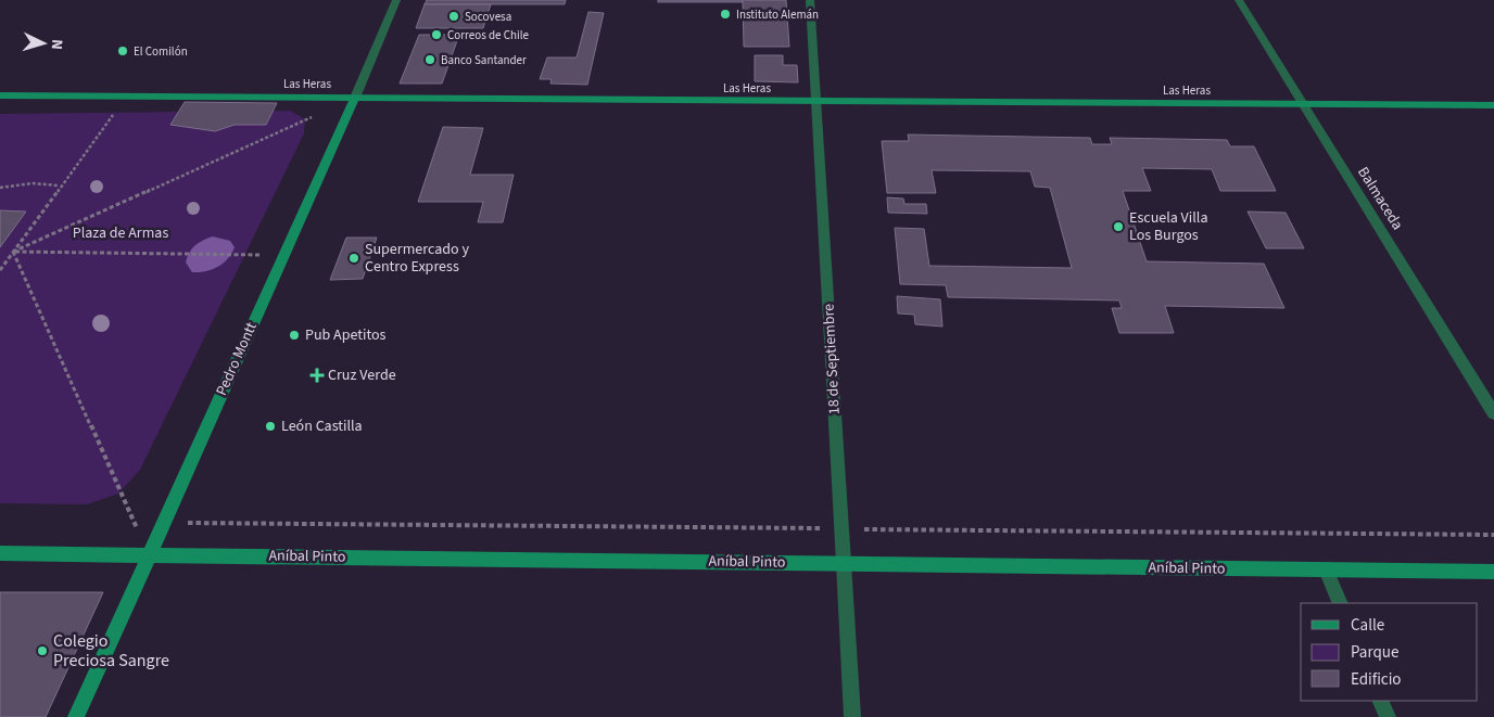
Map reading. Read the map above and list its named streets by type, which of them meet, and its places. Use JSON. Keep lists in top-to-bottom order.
{
  "streets": {
    "main road": ["Las Heras", "Pedro Montt", "Aníbal Pinto"],
    "street": ["Balmaceda", "18 de Septiembre"]
  },
  "crossings": [
    ["Las Heras", "Balmaceda"],
    ["Las Heras", "Pedro Montt"],
    ["Las Heras", "18 de Septiembre"],
    ["Pedro Montt", "Aníbal Pinto"],
    ["18 de Septiembre", "Aníbal Pinto"]
  ],
  "parks": ["Plaza de Armas"],
  "places": {
    "other": [
      "Instituto Alemán",
      "Socovesa",
      "Correos de Chile",
      "El Comilón",
      "Banco Santander",
      "Escuela Villa Los Burgos",
      "Supermercado y Centro Express",
      "Pub Apetitos",
      "León Castilla",
      "Colegio Preciosa Sangre"
    ],
    "health": ["Cruz Verde"]
  },
  "legend": ["Calle", "Parque", "Edificio"],
  "north": "right"
}
